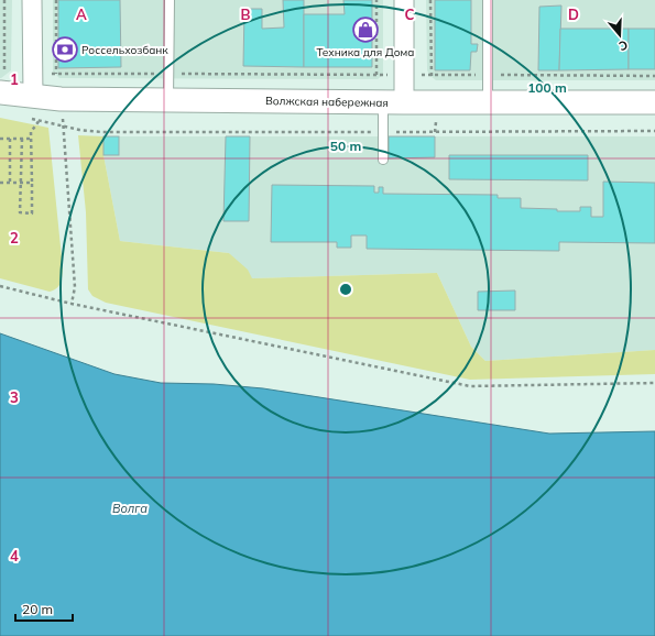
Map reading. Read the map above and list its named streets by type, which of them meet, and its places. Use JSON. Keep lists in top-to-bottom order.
{
  "streets": {
    "street": ["Волжская набережная"]
  },
  "water": ["Волга"],
  "places": {
    "shop": ["Техника для Дома"],
    "bank": ["Россельхозбанк"]
  },
  "scale_bar": "20 m",
  "north": "bottom",
  "grid": {
    "columns": [
      "A",
      "B",
      "C",
      "D"
    ],
    "rows": [
      "1",
      "2",
      "3",
      "4"
    ]
  },
  "rings": ["100 m", "50 m"]
}
